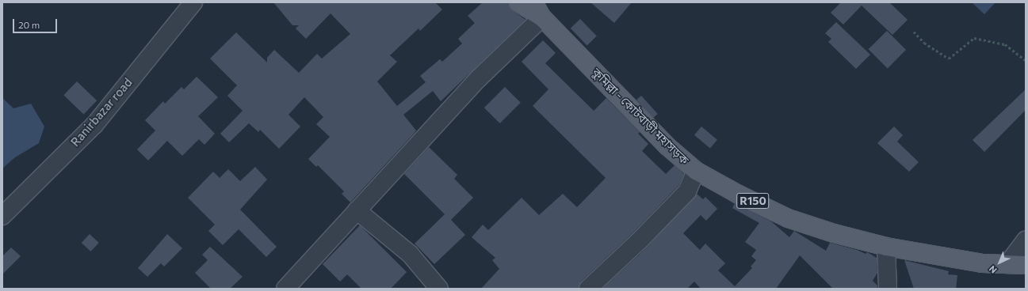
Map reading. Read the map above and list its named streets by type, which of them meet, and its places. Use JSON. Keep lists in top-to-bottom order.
{
  "streets": {
    "main road": ["কুমিল্লা - কোটবাড়ী মহাসড়ক", "R150"],
    "street": ["Ranirbazar road"]
  },
  "scale_bar": "20 m",
  "north": "bottom left"
}
